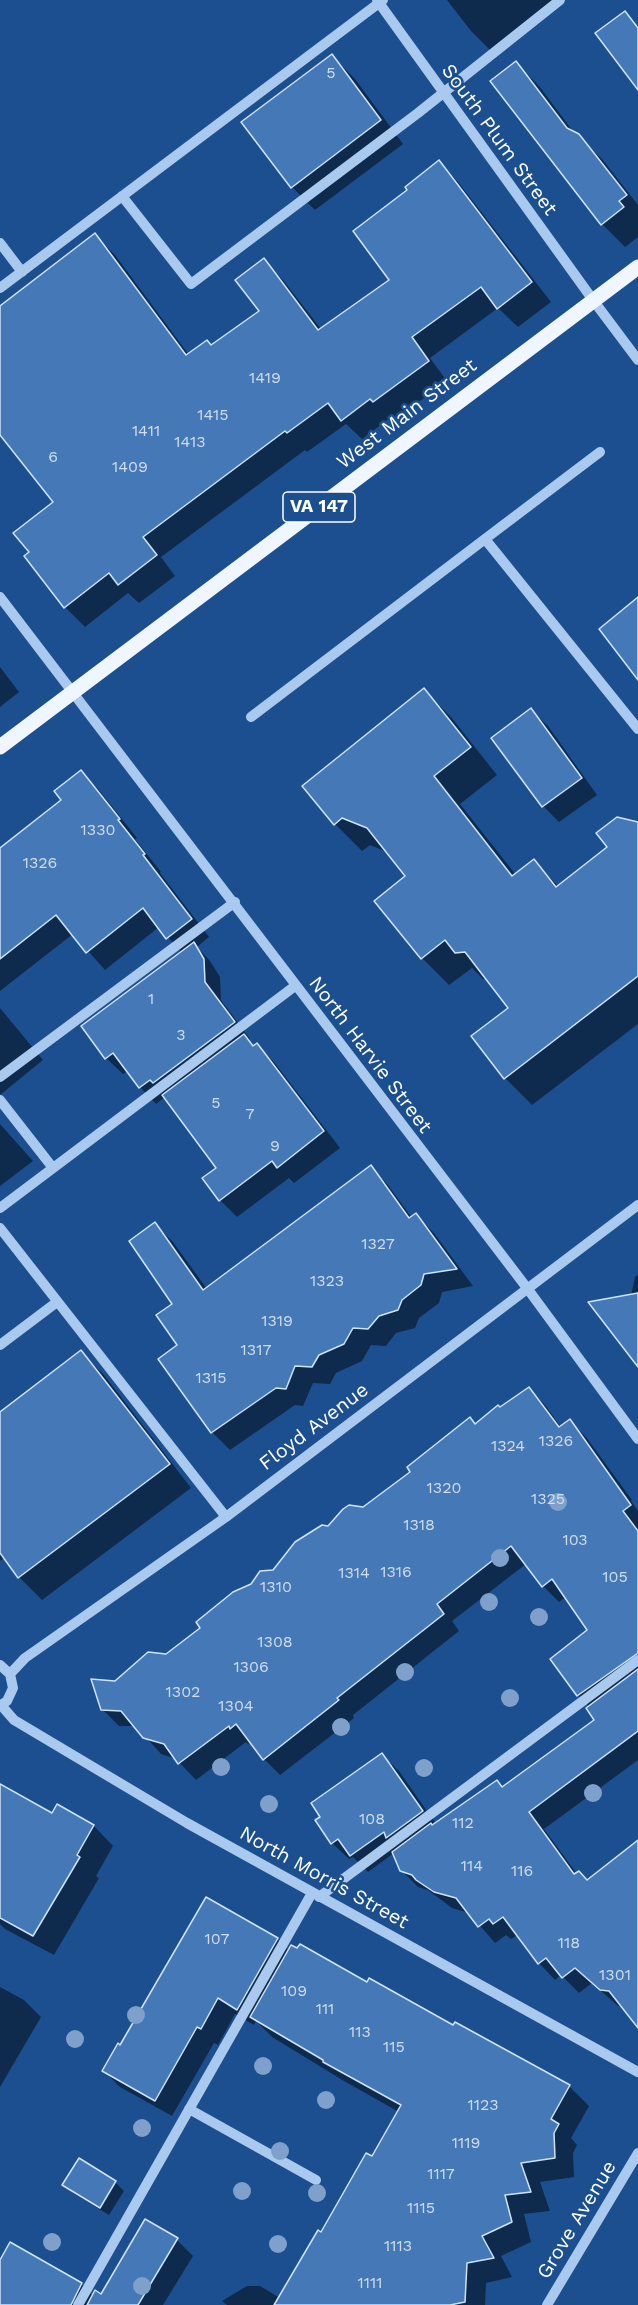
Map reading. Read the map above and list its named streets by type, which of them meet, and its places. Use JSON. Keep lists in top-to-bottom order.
{
  "streets": {
    "main road": ["West Main Street", "VA 147"],
    "street": [
      "South Plum Street",
      "North Harvie Street",
      "Floyd Avenue",
      "North Morris Street",
      "Grove Avenue"
    ]
  },
  "crossings": [
    ["South Plum Street", "West Main Street"],
    ["West Main Street", "North Harvie Street"],
    ["North Harvie Street", "Floyd Avenue"]
  ],
  "house_numbers": [
    "5",
    "1419",
    "1415",
    "1411",
    "1413",
    "6",
    "1409",
    "1330",
    "1326",
    "1",
    "3",
    "5",
    "7",
    "9",
    "1327",
    "1323",
    "1319",
    "1317",
    "1315",
    "1326",
    "1324",
    "1320",
    "1325",
    "1318",
    "103",
    "1316",
    "1314",
    "105",
    "1310",
    "1308",
    "1306",
    "1302",
    "1304",
    "108",
    "112",
    "114",
    "116",
    "107",
    "118",
    "1301",
    "109",
    "111",
    "113",
    "115",
    "1123",
    "1119",
    "1117",
    "1115",
    "1113",
    "1111"
  ]
}
